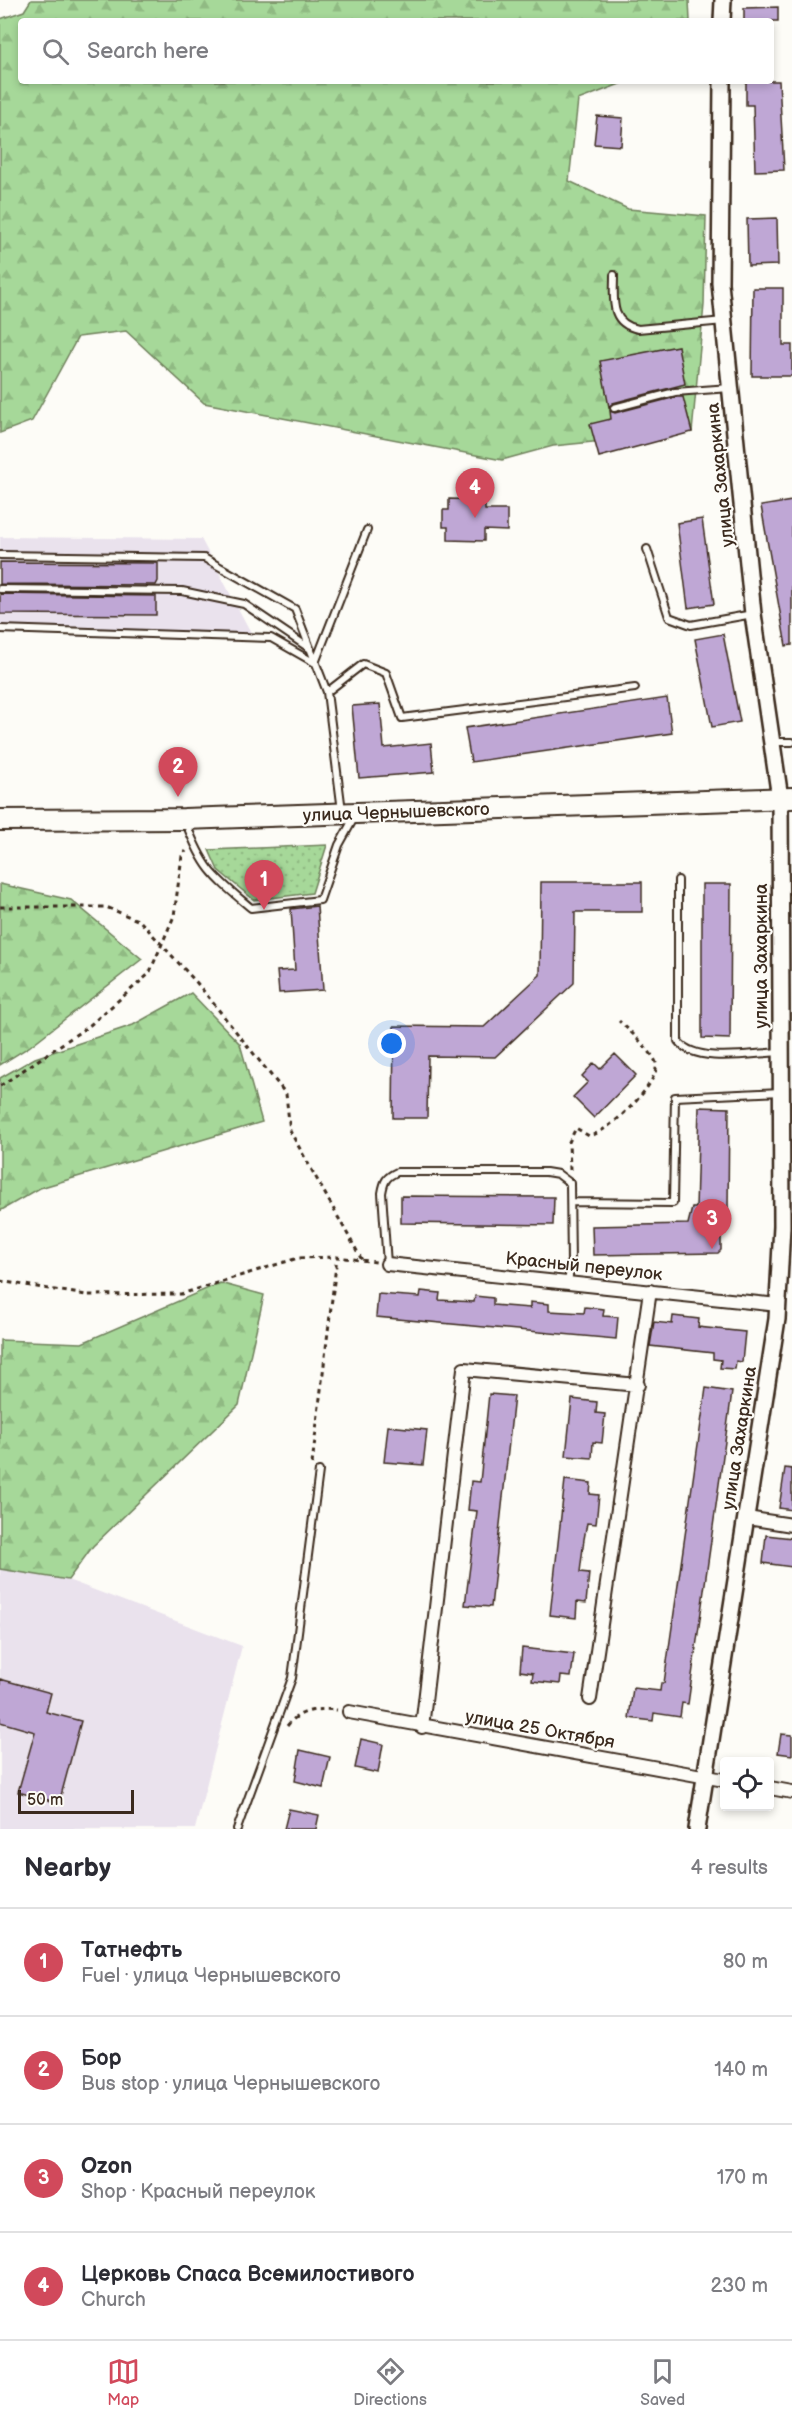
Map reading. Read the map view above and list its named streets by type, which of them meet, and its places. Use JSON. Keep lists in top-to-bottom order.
{
  "streets": {
    "main road": ["улица Чернышевского"],
    "street": ["улица Захаркина", "Красный переулок", "улица 25 Октября"]
  },
  "crossings": [
    ["улица Захаркина", "улица Чернышевского"],
    ["улица Захаркина", "Красный переулок"],
    ["улица Захаркина", "улица 25 Октября"]
  ],
  "scale_bar": "50 m",
  "page": {
    "search": "Search here",
    "pins": [
      "4",
      "2",
      "1",
      "3"
    ],
    "scale": "50 m",
    "heading": ["Nearby", "4 results"],
    "list": [
      {
        "mark": "1",
        "name": "Татнефть",
        "note": "Fuel · улица Чернышевского",
        "value": "80 m"
      },
      {
        "mark": "2",
        "name": "Бор",
        "note": "Bus stop · улица Чернышевского",
        "value": "140 m"
      },
      {
        "mark": "3",
        "name": "Ozon",
        "note": "Shop · Красный переулок",
        "value": "170 m"
      },
      {
        "mark": "4",
        "name": "Церковь Спаса Всемилостивого",
        "note": "Church",
        "value": "230 m"
      }
    ],
    "nav": ["Map", "Directions", "Saved"]
  }
}
